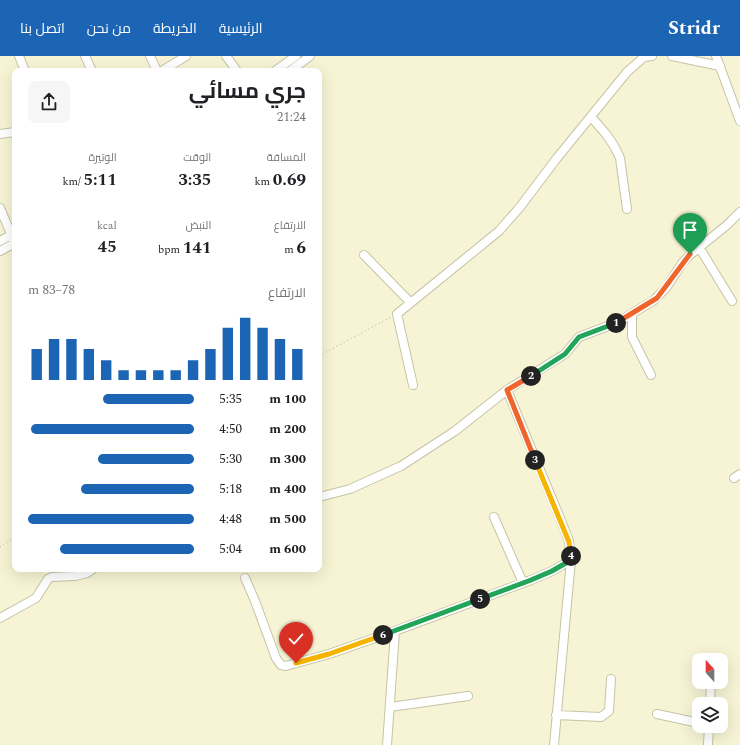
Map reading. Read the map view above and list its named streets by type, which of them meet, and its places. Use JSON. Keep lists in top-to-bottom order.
{
  "north": "top",
  "page": {
    "header": "Stridr",
    "nav": [
      "الرئيسية",
      "الخريطة",
      "من نحن",
      "اتصل بنا"
    ],
    "heading": ["جري مسائي", "21:24"],
    "stats": [
      ["المسافة", "0.69 km"],
      ["الوقت", "3:35"],
      ["الوتيرة", "5:11 /km"],
      ["الارتفاع", "6 m"],
      ["النبض", "141 bpm"],
      ["kcal", "45"]
    ],
    "chart": ["الارتفاع", "78–83 m"],
    "pins": [
      "1",
      "2",
      "3",
      "4",
      "5",
      "6"
    ],
    "list": [
      {
        "name": "100 m",
        "note": "5:35"
      },
      {
        "name": "200 m",
        "note": "4:50"
      },
      {
        "name": "300 m",
        "note": "5:30"
      },
      {
        "name": "400 m",
        "note": "5:18"
      },
      {
        "name": "500 m",
        "note": "4:48"
      },
      {
        "name": "600 m",
        "note": "5:04"
      }
    ]
  }
}
